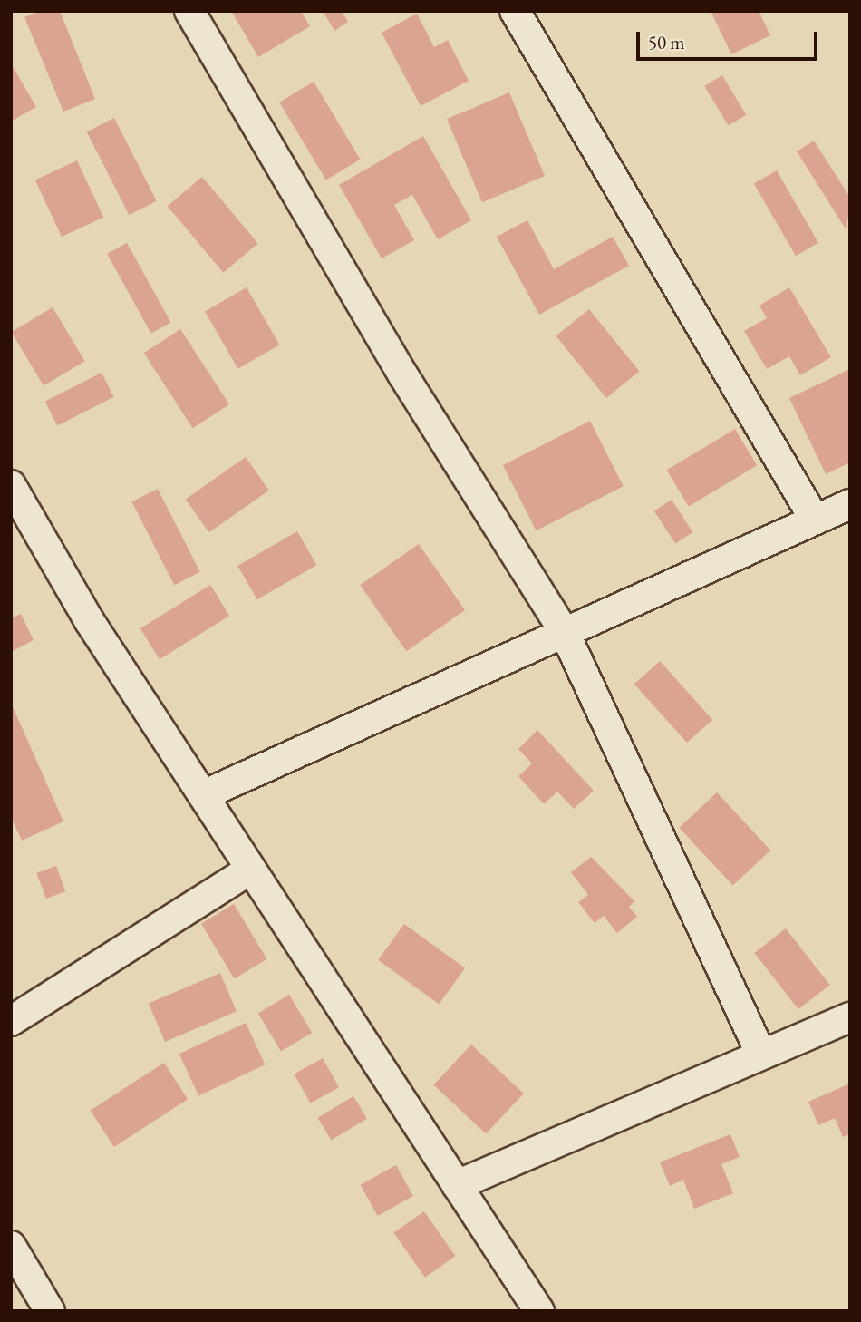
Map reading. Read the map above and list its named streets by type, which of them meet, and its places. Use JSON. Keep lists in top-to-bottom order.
{
  "scale_bar": "50 m"
}
